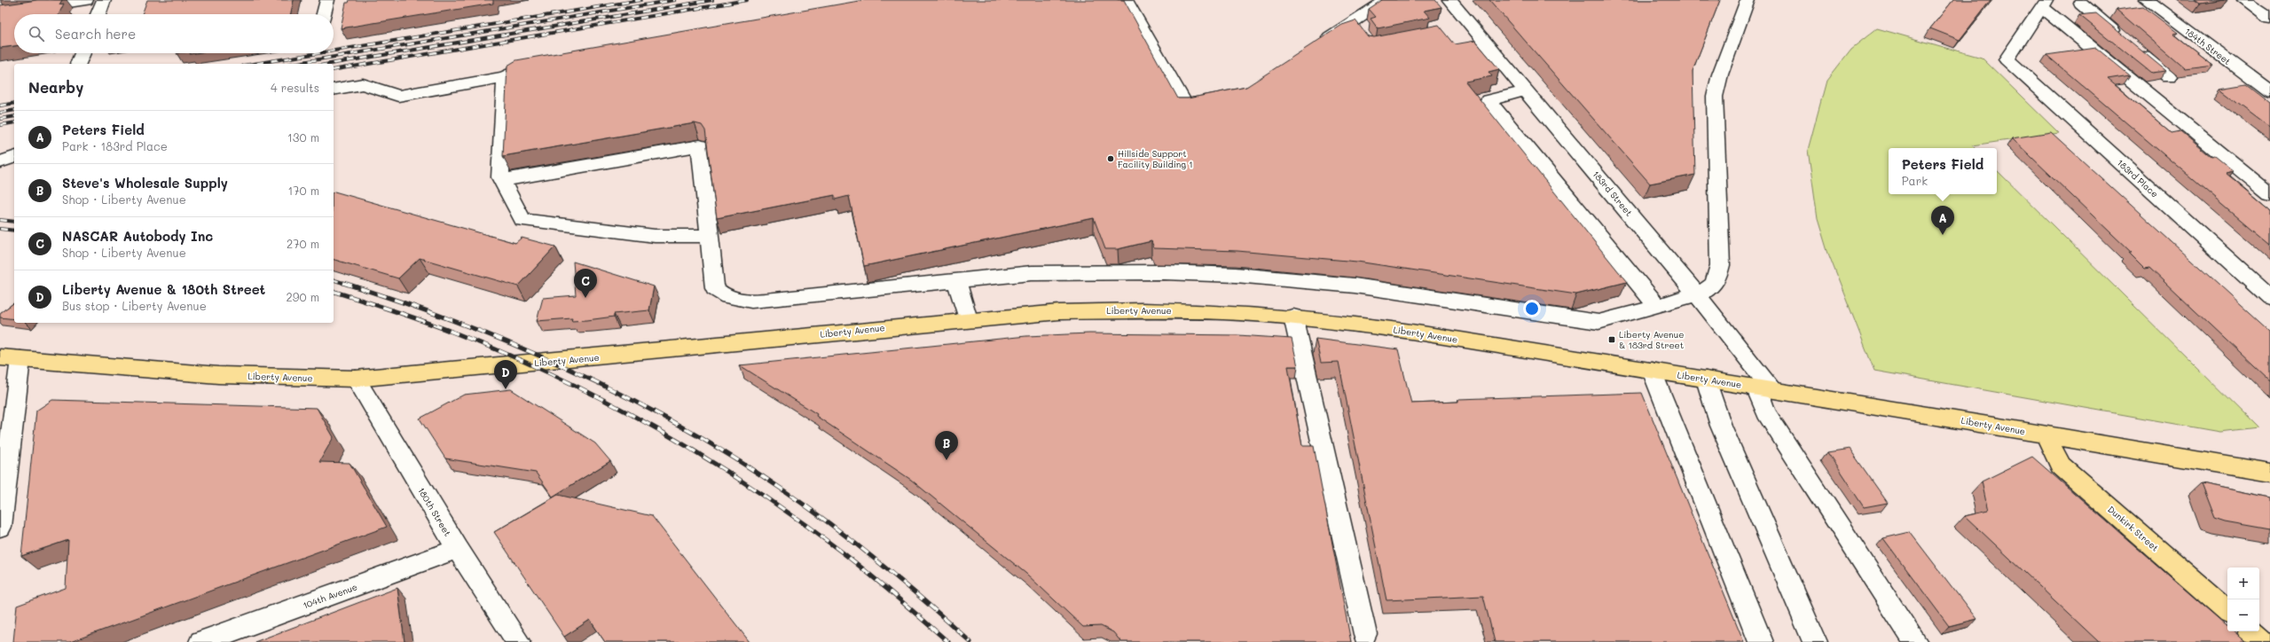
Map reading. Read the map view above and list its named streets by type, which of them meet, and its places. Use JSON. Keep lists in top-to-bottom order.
{
  "streets": {
    "main road": ["Liberty Avenue", "Dunkirk Street"],
    "street": [
      "184th Street",
      "183rd Place",
      "183rd Street",
      "180th Street",
      "104th Avenue"
    ]
  },
  "crossings": [
    ["183rd Street", "Liberty Avenue"],
    ["Liberty Avenue", "180th Street"],
    ["Liberty Avenue", "Dunkirk Street"],
    ["180th Street", "104th Avenue"]
  ],
  "places": {
    "other": ["Hillside Support Facility Building 1"],
    "transit": ["Liberty Avenue & 183rd Street"]
  },
  "page": {
    "search": "Search here",
    "heading": ["Nearby", "4 results"],
    "list": [
      {
        "mark": "A",
        "name": "Peters Field",
        "note": "Park · 183rd Place",
        "value": "130 m"
      },
      {
        "mark": "B",
        "name": "Steve's Wholesale Supply",
        "note": "Shop · Liberty Avenue",
        "value": "170 m"
      },
      {
        "mark": "C",
        "name": "NASCAR Autobody Inc",
        "note": "Shop · Liberty Avenue",
        "value": "270 m"
      },
      {
        "mark": "D",
        "name": "Liberty Avenue & 180th Street",
        "note": "Bus stop · Liberty Avenue",
        "value": "290 m"
      }
    ],
    "popup": ["Peters Field", "Park"],
    "pins": [
      "A",
      "C",
      "D",
      "B"
    ],
    "map_buttons": ["+", "−"]
  }
}
